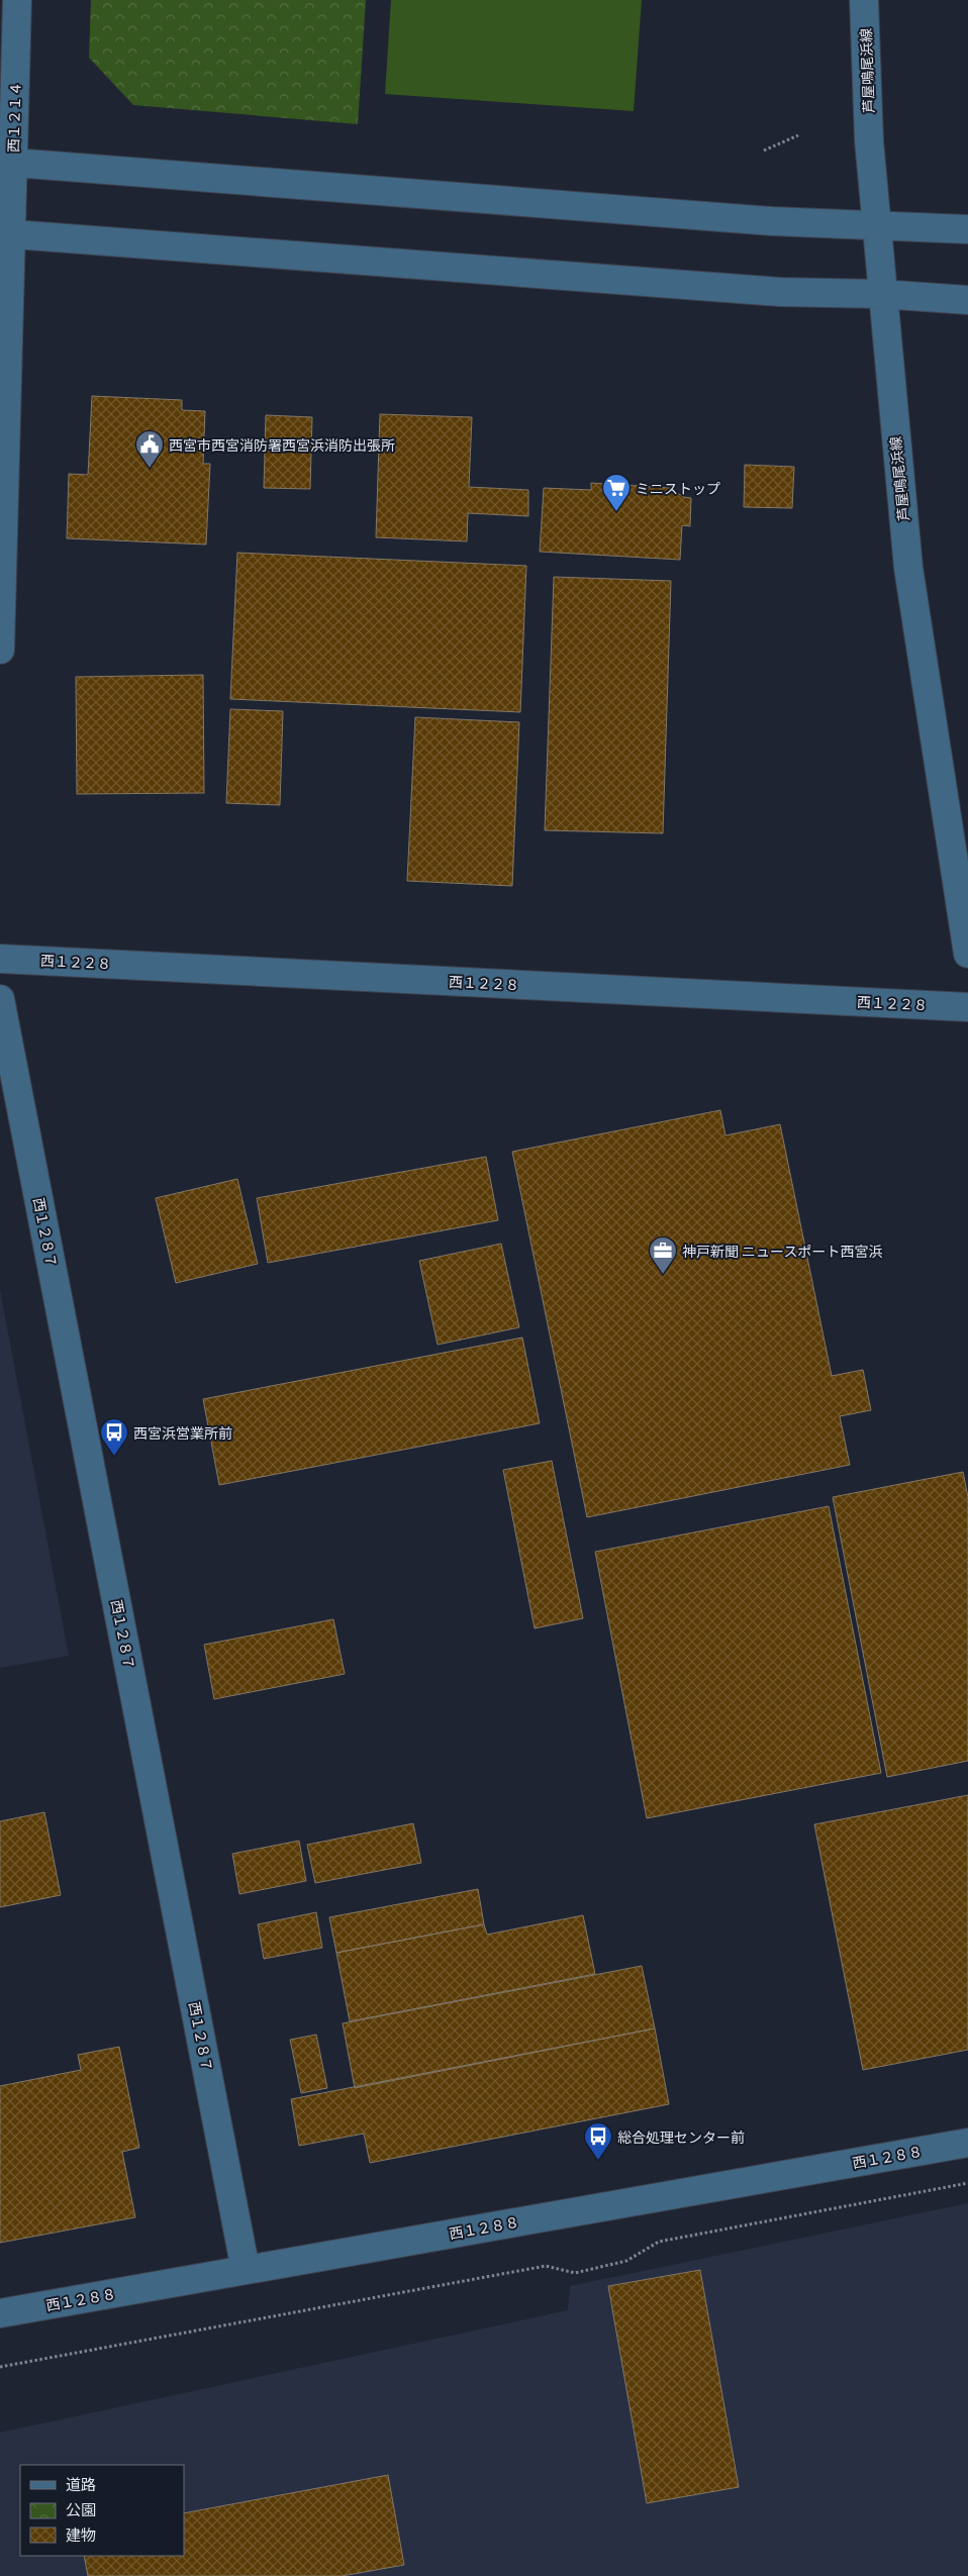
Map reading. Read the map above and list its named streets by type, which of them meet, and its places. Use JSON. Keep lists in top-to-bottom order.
{
  "streets": {
    "street": [
      "芦屋鳴尾浜線",
      "西１２１４",
      "西１２２８",
      "西１２８７",
      "西１２８８"
    ]
  },
  "crossings": [
    ["西１２８７", "西１２８８"]
  ],
  "places": {
    "public building": ["西宮市西宮消防署西宮浜消防出張所"],
    "supermarket": ["ミニストップ"],
    "office": ["神戸新聞 ニュースポート西宮浜"],
    "bus stop": ["西宮浜営業所前", "総合処理センター前"]
  },
  "legend": ["道路", "公園", "建物"]
}
